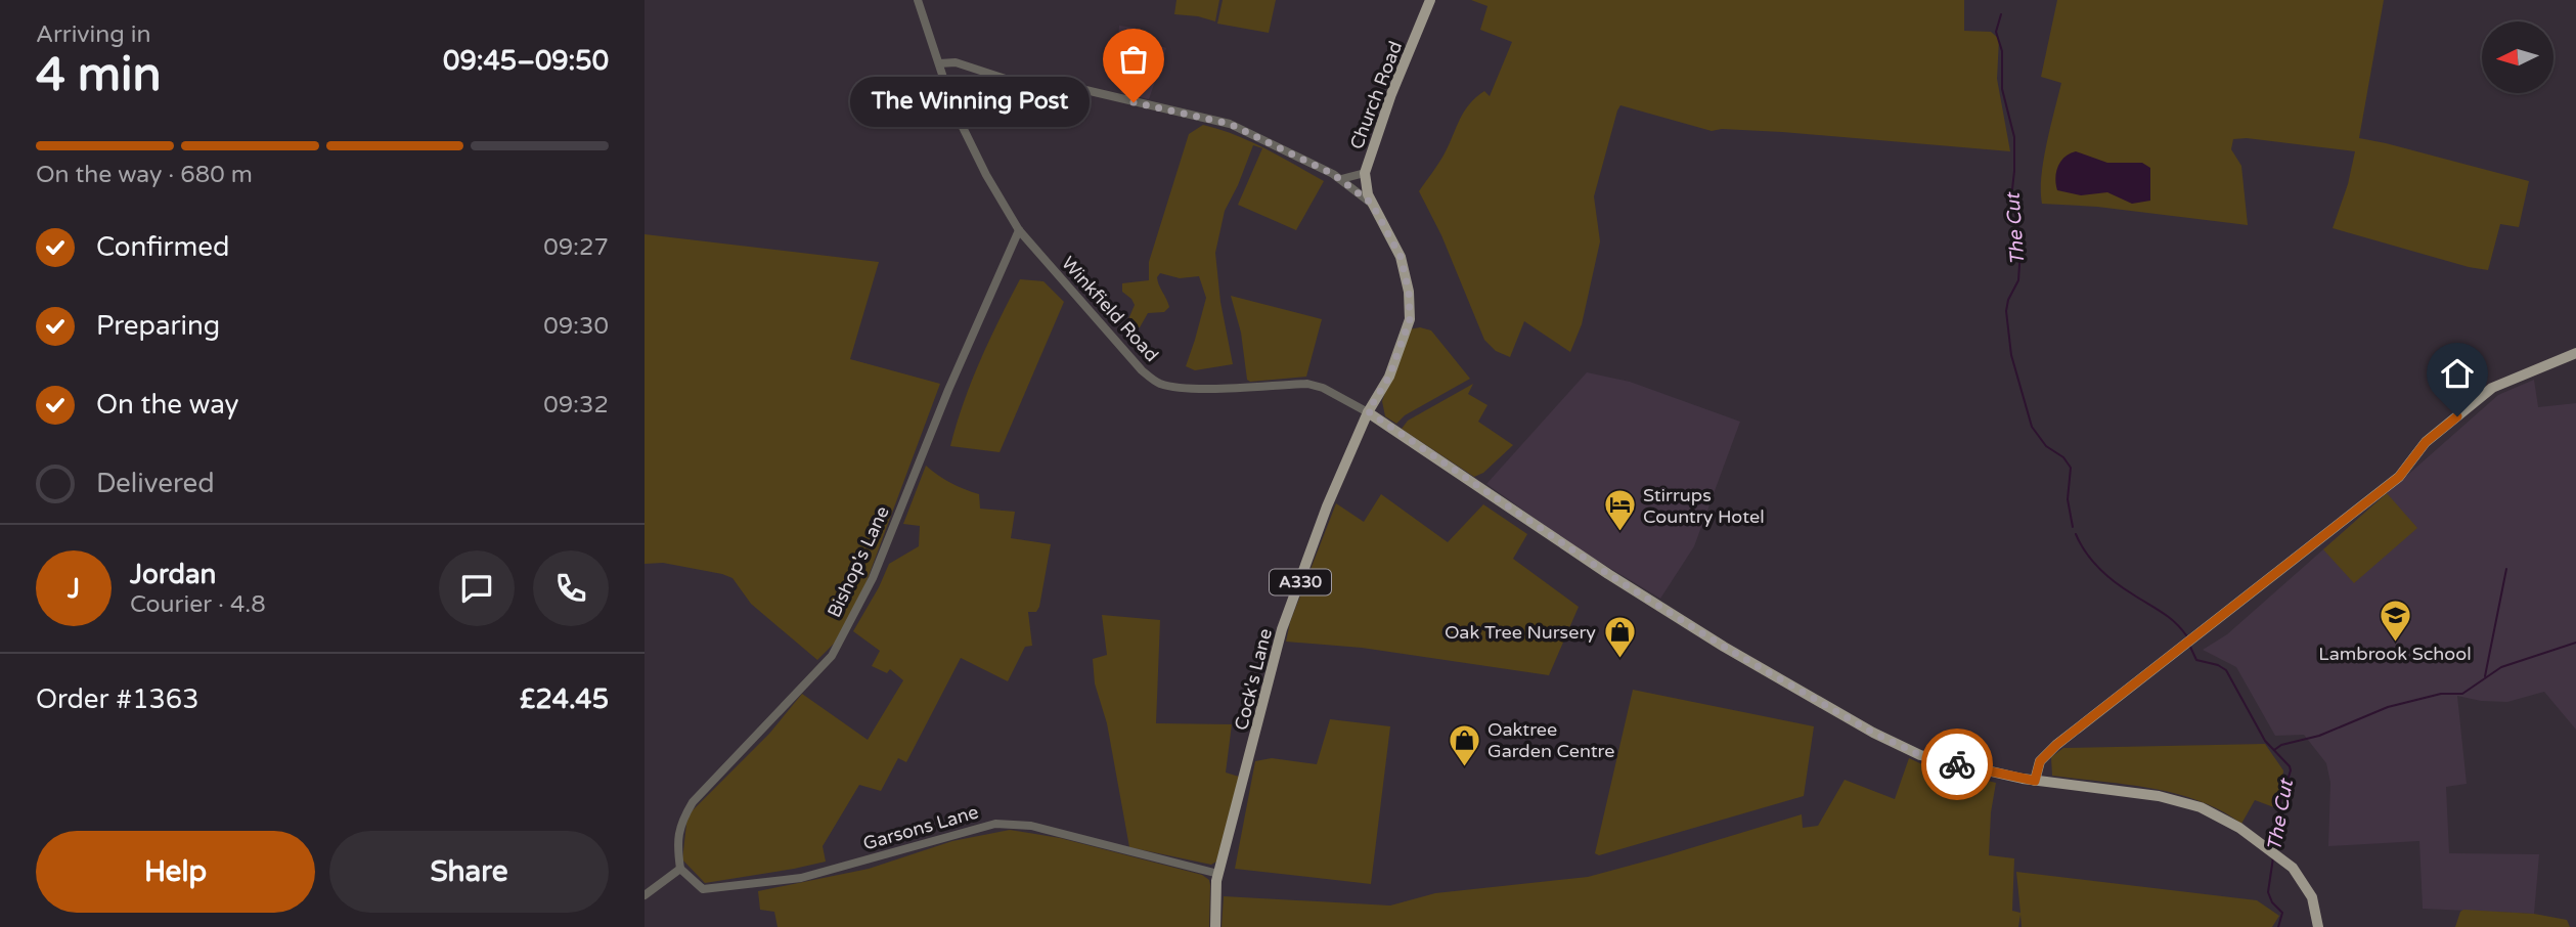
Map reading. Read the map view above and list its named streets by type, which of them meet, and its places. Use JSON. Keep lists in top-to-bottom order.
{
  "streets": {
    "main road": ["Church Road", "A330", "Cock's Lane"],
    "street": ["Winkfield Road", "Bishop's Lane", "Garsons Lane"]
  },
  "crossings": [
    ["Church Road", "A330"],
    ["Winkfield Road", "Bishop's Lane"],
    ["Winkfield Road", "A330"],
    ["Winkfield Road", "Cock's Lane"],
    ["Bishop's Lane", "Garsons Lane"],
    ["A330", "Cock's Lane"],
    ["A330", "Garsons Lane"],
    ["Cock's Lane", "Garsons Lane"]
  ],
  "water": ["The Cut"],
  "places": {
    "other": ["The Winning Post"],
    "hotel": ["Stirrups Country Hotel"],
    "school or university": ["Lambrook School"],
    "shop": ["Oak Tree Nursery", "Oaktree Garden Centre"]
  },
  "north": "left",
  "page": {
    "heading": ["4 min", "Arriving in", "09:45–09:50"],
    "panel": [
      "Jordan",
      "Courier · 4.8",
      "Order #1363",
      "£24.45"
    ],
    "bubble": "The Winning Post",
    "bar": "On the way · 680 m",
    "list": [
      ["Confirmed", "09:27"],
      ["Preparing", "09:30"],
      ["On the way", "09:32"],
      "Delivered"
    ],
    "round": "J",
    "buttons": ["Help", "Share"]
  }
}
